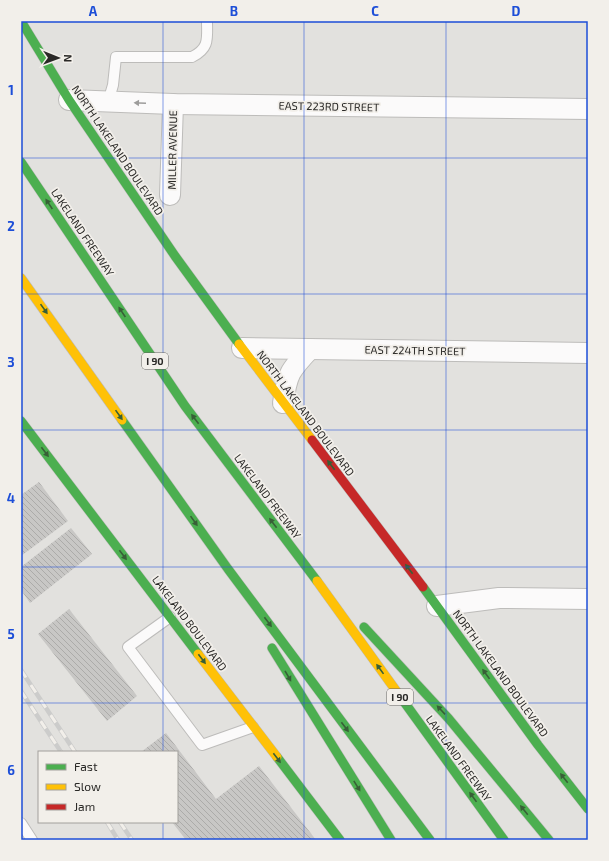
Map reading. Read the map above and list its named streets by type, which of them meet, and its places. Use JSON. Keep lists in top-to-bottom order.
{
  "streets": {
    "main road": [
      "NORTH LAKELAND BOULEVARD",
      "LAKELAND FREEWAY",
      "I 90",
      "LAKELAND BOULEVARD"
    ],
    "street": ["EAST 223RD STREET", "MILLER AVENUE", "EAST 224TH STREET"]
  },
  "crossings": [
    ["EAST 223RD STREET", "NORTH LAKELAND BOULEVARD"],
    ["EAST 223RD STREET", "MILLER AVENUE"],
    ["NORTH LAKELAND BOULEVARD", "EAST 224TH STREET"]
  ],
  "legend": ["Fast", "Slow", "Jam"],
  "north": "right",
  "grid": {
    "columns": [
      "A",
      "B",
      "C",
      "D"
    ],
    "rows": [
      "1",
      "2",
      "3",
      "4",
      "5",
      "6"
    ]
  }
}
